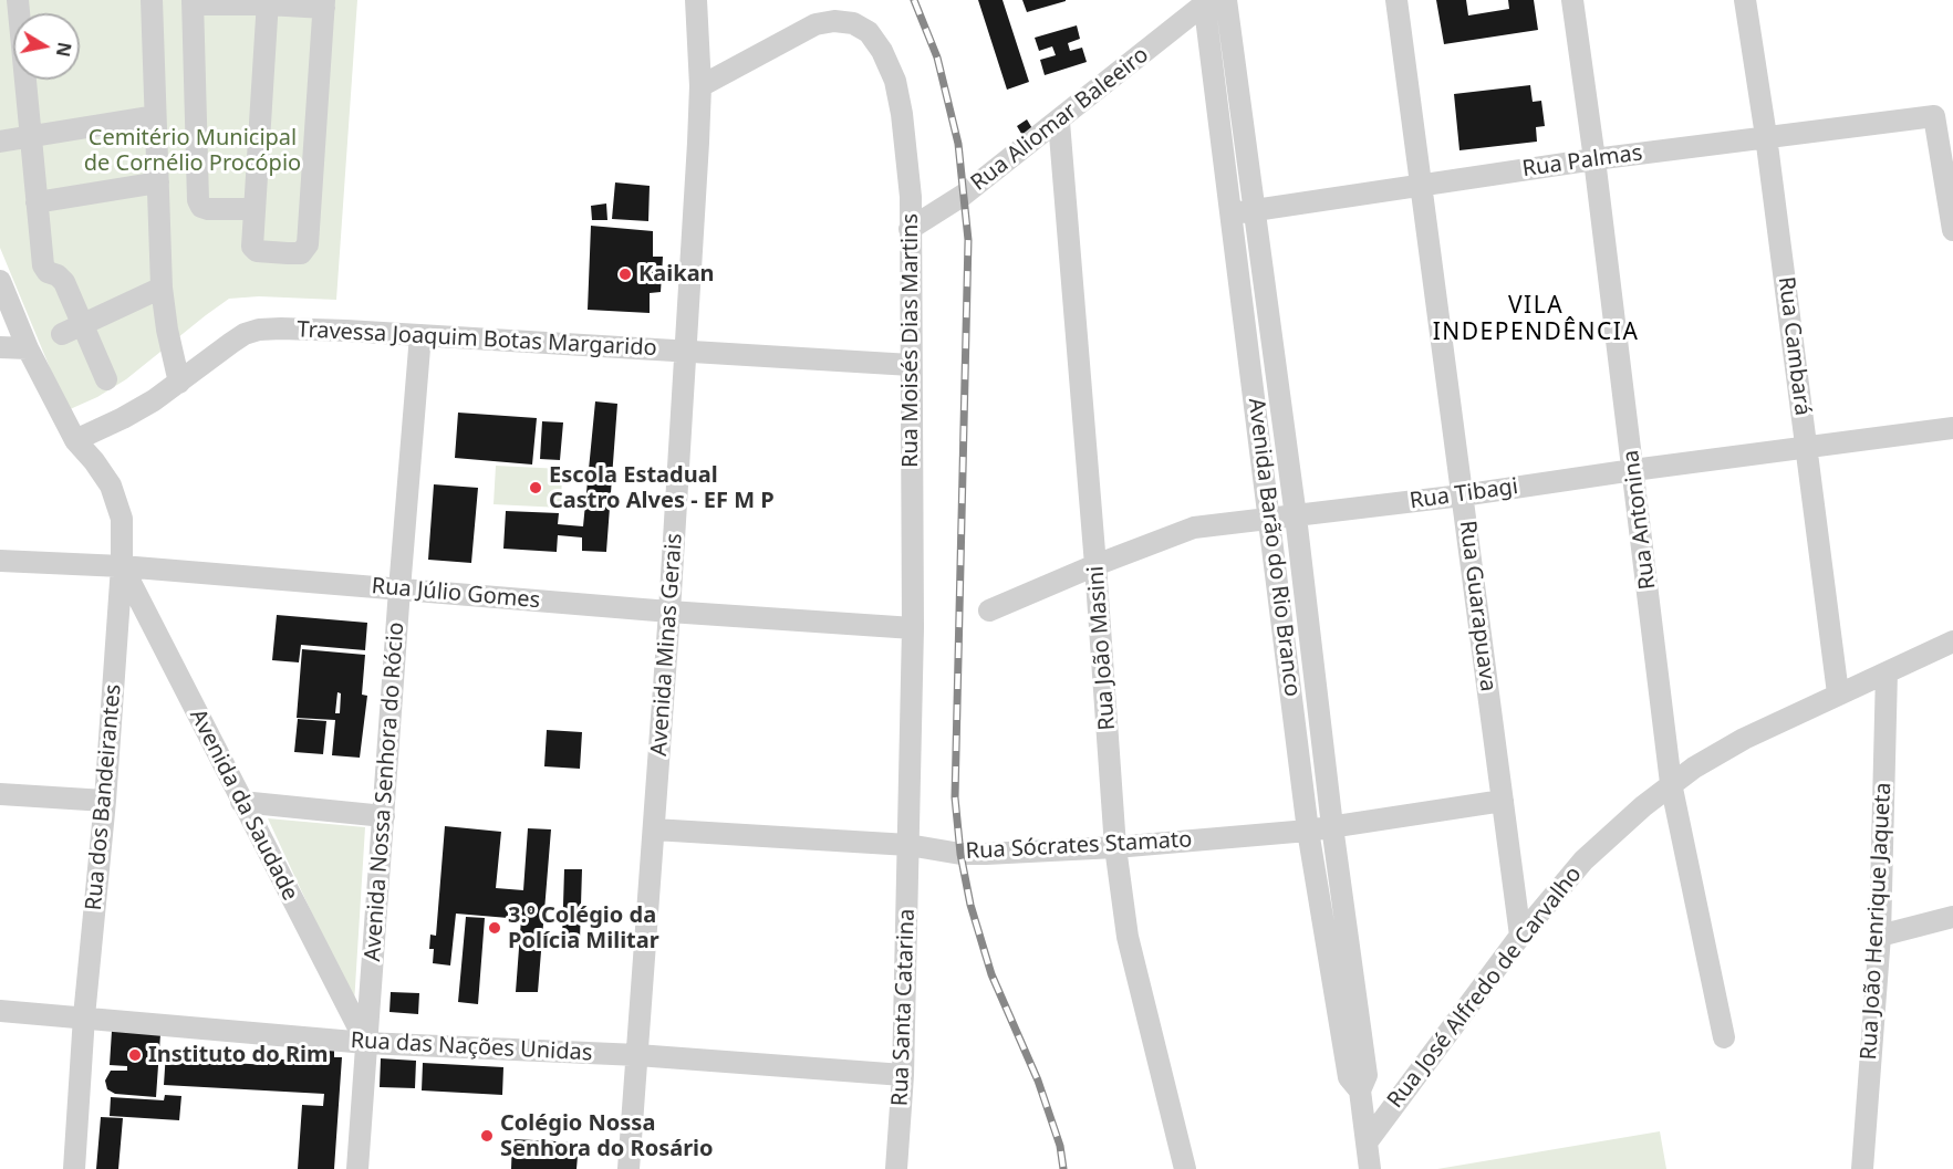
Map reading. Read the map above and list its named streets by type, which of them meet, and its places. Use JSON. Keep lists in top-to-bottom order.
{
  "streets": {
    "street": [
      "Rua Aliomar Baleeiro",
      "Rua Palmas",
      "Travessa Joaquim Botas Margarido",
      "Rua Moisés Dias Martins",
      "Rua Cambará",
      "Rua Tibagi",
      "Rua Antonina",
      "Avenida Barão do Rio Branco",
      "Rua Júlio Gomes",
      "Rua Guarapuava",
      "Avenida Minas Gerais",
      "Rua João Masini",
      "Avenida Nossa Senhora do Rócio",
      "Rua dos Bandeirantes",
      "Avenida da Saudade",
      "Rua Sócrates Stamato",
      "Rua João Henrique Jaqueta",
      "Rua José Alfredo de Carvalho",
      "Rua Santa Catarina",
      "Rua das Nações Unidas"
    ]
  },
  "crossings": [
    ["Rua Aliomar Baleeiro", "Rua Moisés Dias Martins"],
    ["Rua Aliomar Baleeiro", "Avenida Barão do Rio Branco"],
    ["Rua Aliomar Baleeiro", "Rua João Masini"],
    ["Rua Palmas", "Rua Cambará"],
    ["Rua Palmas", "Rua Antonina"],
    ["Rua Palmas", "Avenida Barão do Rio Branco"],
    ["Rua Palmas", "Rua Guarapuava"],
    ["Travessa Joaquim Botas Margarido", "Rua Moisés Dias Martins"],
    ["Travessa Joaquim Botas Margarido", "Avenida Minas Gerais"],
    ["Travessa Joaquim Botas Margarido", "Avenida Nossa Senhora do Rócio"],
    ["Travessa Joaquim Botas Margarido", "Rua dos Bandeirantes"],
    ["Rua Moisés Dias Martins", "Rua Júlio Gomes"],
    ["Rua Moisés Dias Martins", "Avenida Minas Gerais"],
    ["Rua Moisés Dias Martins", "Rua Sócrates Stamato"],
    ["Rua Moisés Dias Martins", "Rua Santa Catarina"],
    ["Rua Cambará", "Rua Tibagi"],
    ["Rua Cambará", "Rua José Alfredo de Carvalho"],
    ["Rua Tibagi", "Rua Antonina"],
    ["Rua Tibagi", "Avenida Barão do Rio Branco"],
    ["Rua Tibagi", "Rua Guarapuava"],
    ["Rua Tibagi", "Rua João Masini"],
    ["Rua Antonina", "Rua José Alfredo de Carvalho"],
    ["Avenida Barão do Rio Branco", "Rua Sócrates Stamato"],
    ["Avenida Barão do Rio Branco", "Rua José Alfredo de Carvalho"],
    ["Rua Júlio Gomes", "Avenida Minas Gerais"],
    ["Rua Júlio Gomes", "Avenida Nossa Senhora do Rócio"],
    ["Rua Júlio Gomes", "Rua dos Bandeirantes"],
    ["Rua Júlio Gomes", "Avenida da Saudade"],
    ["Rua Guarapuava", "Rua Sócrates Stamato"],
    ["Rua Guarapuava", "Rua José Alfredo de Carvalho"],
    ["Avenida Minas Gerais", "Rua Sócrates Stamato"],
    ["Avenida Minas Gerais", "Rua das Nações Unidas"],
    ["Rua João Masini", "Rua Sócrates Stamato"],
    ["Avenida Nossa Senhora do Rócio", "Avenida da Saudade"],
    ["Avenida Nossa Senhora do Rócio", "Rua das Nações Unidas"],
    ["Rua dos Bandeirantes", "Avenida da Saudade"],
    ["Rua dos Bandeirantes", "Rua das Nações Unidas"],
    ["Avenida da Saudade", "Rua das Nações Unidas"],
    ["Rua Sócrates Stamato", "Rua Santa Catarina"],
    ["Rua João Henrique Jaqueta", "Rua José Alfredo de Carvalho"],
    ["Rua Santa Catarina", "Rua das Nações Unidas"]
  ],
  "districts": ["VILA INDEPENDÊNCIA"],
  "parks": ["Cemitério Municipal de Cornélio Procópio"],
  "places": [
    "Kaikan",
    "Escola Estadual Castro Alves - EF M P",
    "3.º Colégio da Polícia Militar",
    "Instituto do Rim",
    "Colégio Nossa Senhora do Rosário"
  ],
  "north": "right"
}
